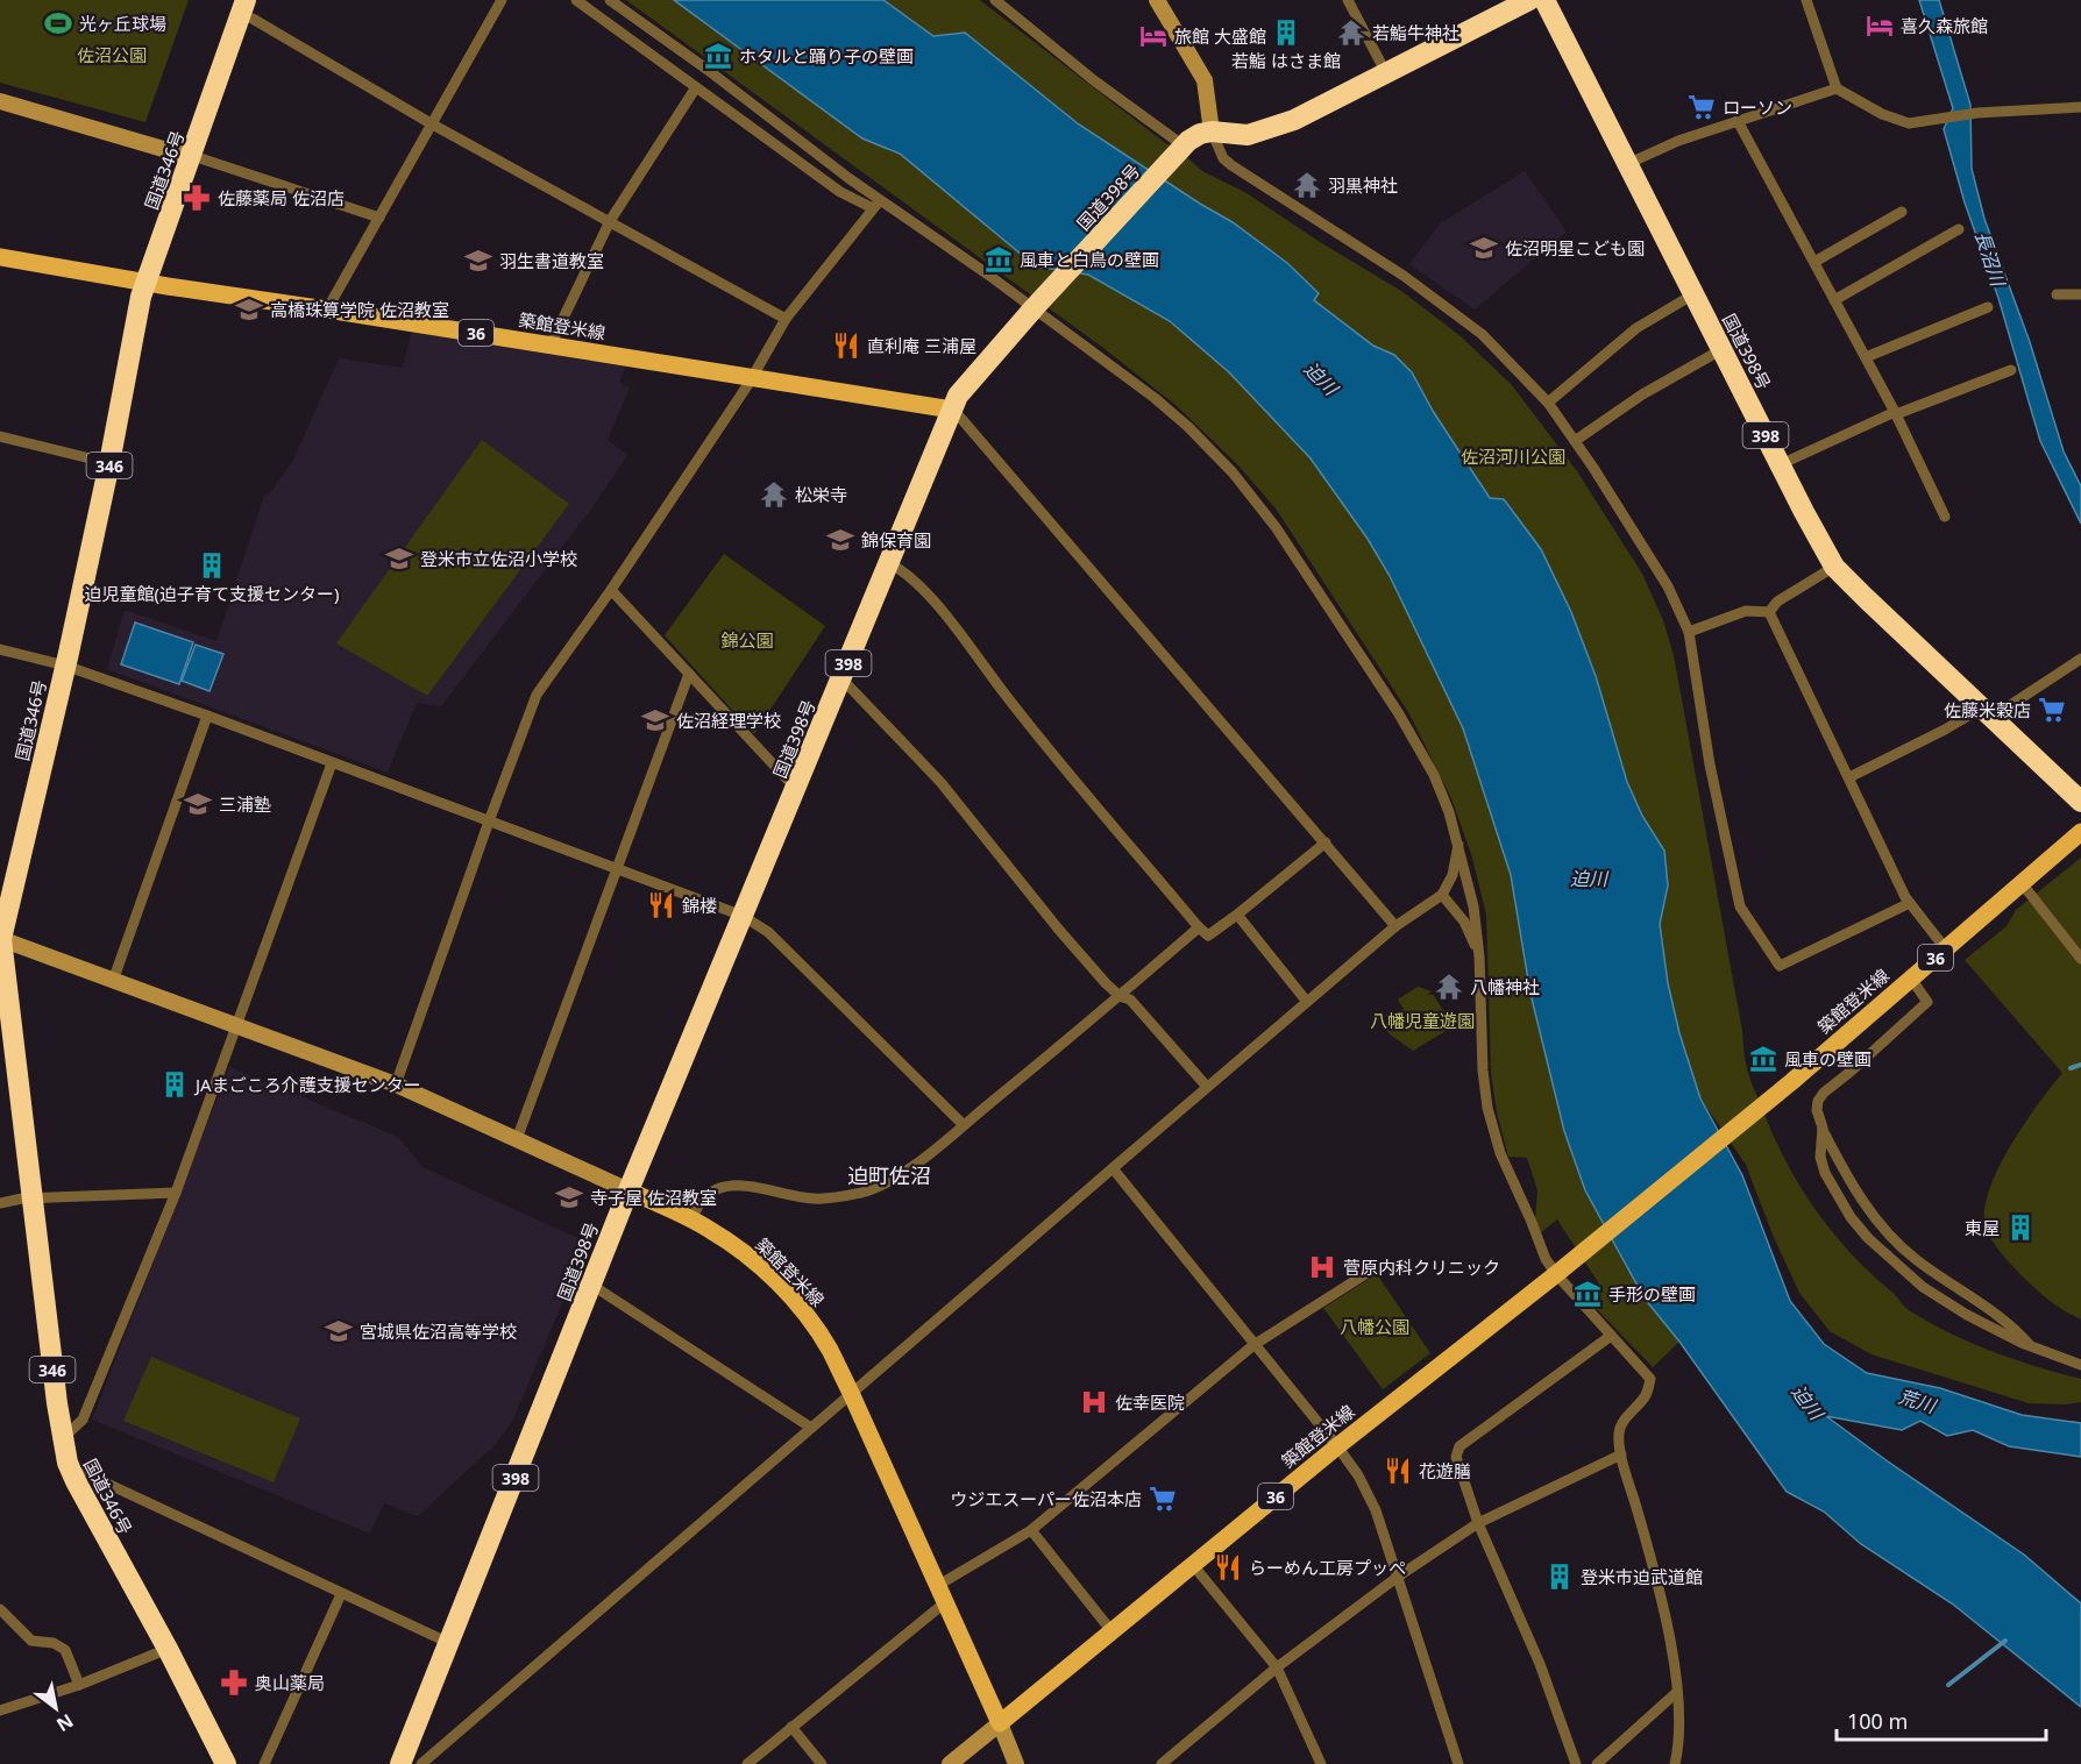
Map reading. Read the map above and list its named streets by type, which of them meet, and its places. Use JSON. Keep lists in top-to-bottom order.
{
  "streets": {
    "highway": [
      "国道346号",
      "国道398号",
      "398",
      "346"
    ],
    "main road": ["築館登米線", "36"]
  },
  "crossings": [
    ["国道346号", "築館登米線"],
    ["国道398号", "築館登米線"]
  ],
  "districts": ["迫町佐沼"],
  "water": ["長沼川", "迫川", "荒川"],
  "parks": [
    "佐沼公園",
    "佐沼河川公園",
    "錦公園",
    "八幡児童遊園",
    "八幡公園"
  ],
  "places": {
    "sports": ["光ヶ丘球場"],
    "hotel": ["喜久森旅館", "旅館 大盛館"],
    "building": [
      "若鮨 はさま館",
      "迫児童館(迫子育て支援センター)",
      "JAまごころ介護支援センター",
      "東屋",
      "登米市迫武道館"
    ],
    "temple": [
      "若鮨牛神社",
      "羽黒神社",
      "松栄寺",
      "八幡神社"
    ],
    "museum": [
      "ホタルと踊り子の壁画",
      "風車と白鳥の壁画",
      "風車の壁画",
      "手形の壁画"
    ],
    "supermarket": ["ローソン", "佐藤米穀店", "ウジエスーパー佐沼本店"],
    "pharmacy": ["佐藤薬局 佐沼店", "奥山薬局"],
    "school or university": [
      "佐沼明星こども園",
      "羽生書道教室",
      "高橋珠算学院 佐沼教室",
      "錦保育園",
      "登米市立佐沼小学校",
      "佐沼経理学校",
      "三浦塾",
      "寺子屋 佐沼教室",
      "宮城県佐沼高等学校"
    ],
    "restaurant": [
      "直利庵 三浦屋",
      "錦楼",
      "花遊膳",
      "らーめん工房プッぺ"
    ],
    "hospital": ["菅原内科クリニック", "佐幸医院"]
  },
  "scale_bar": "100 m",
  "north": "bottom right"
}
